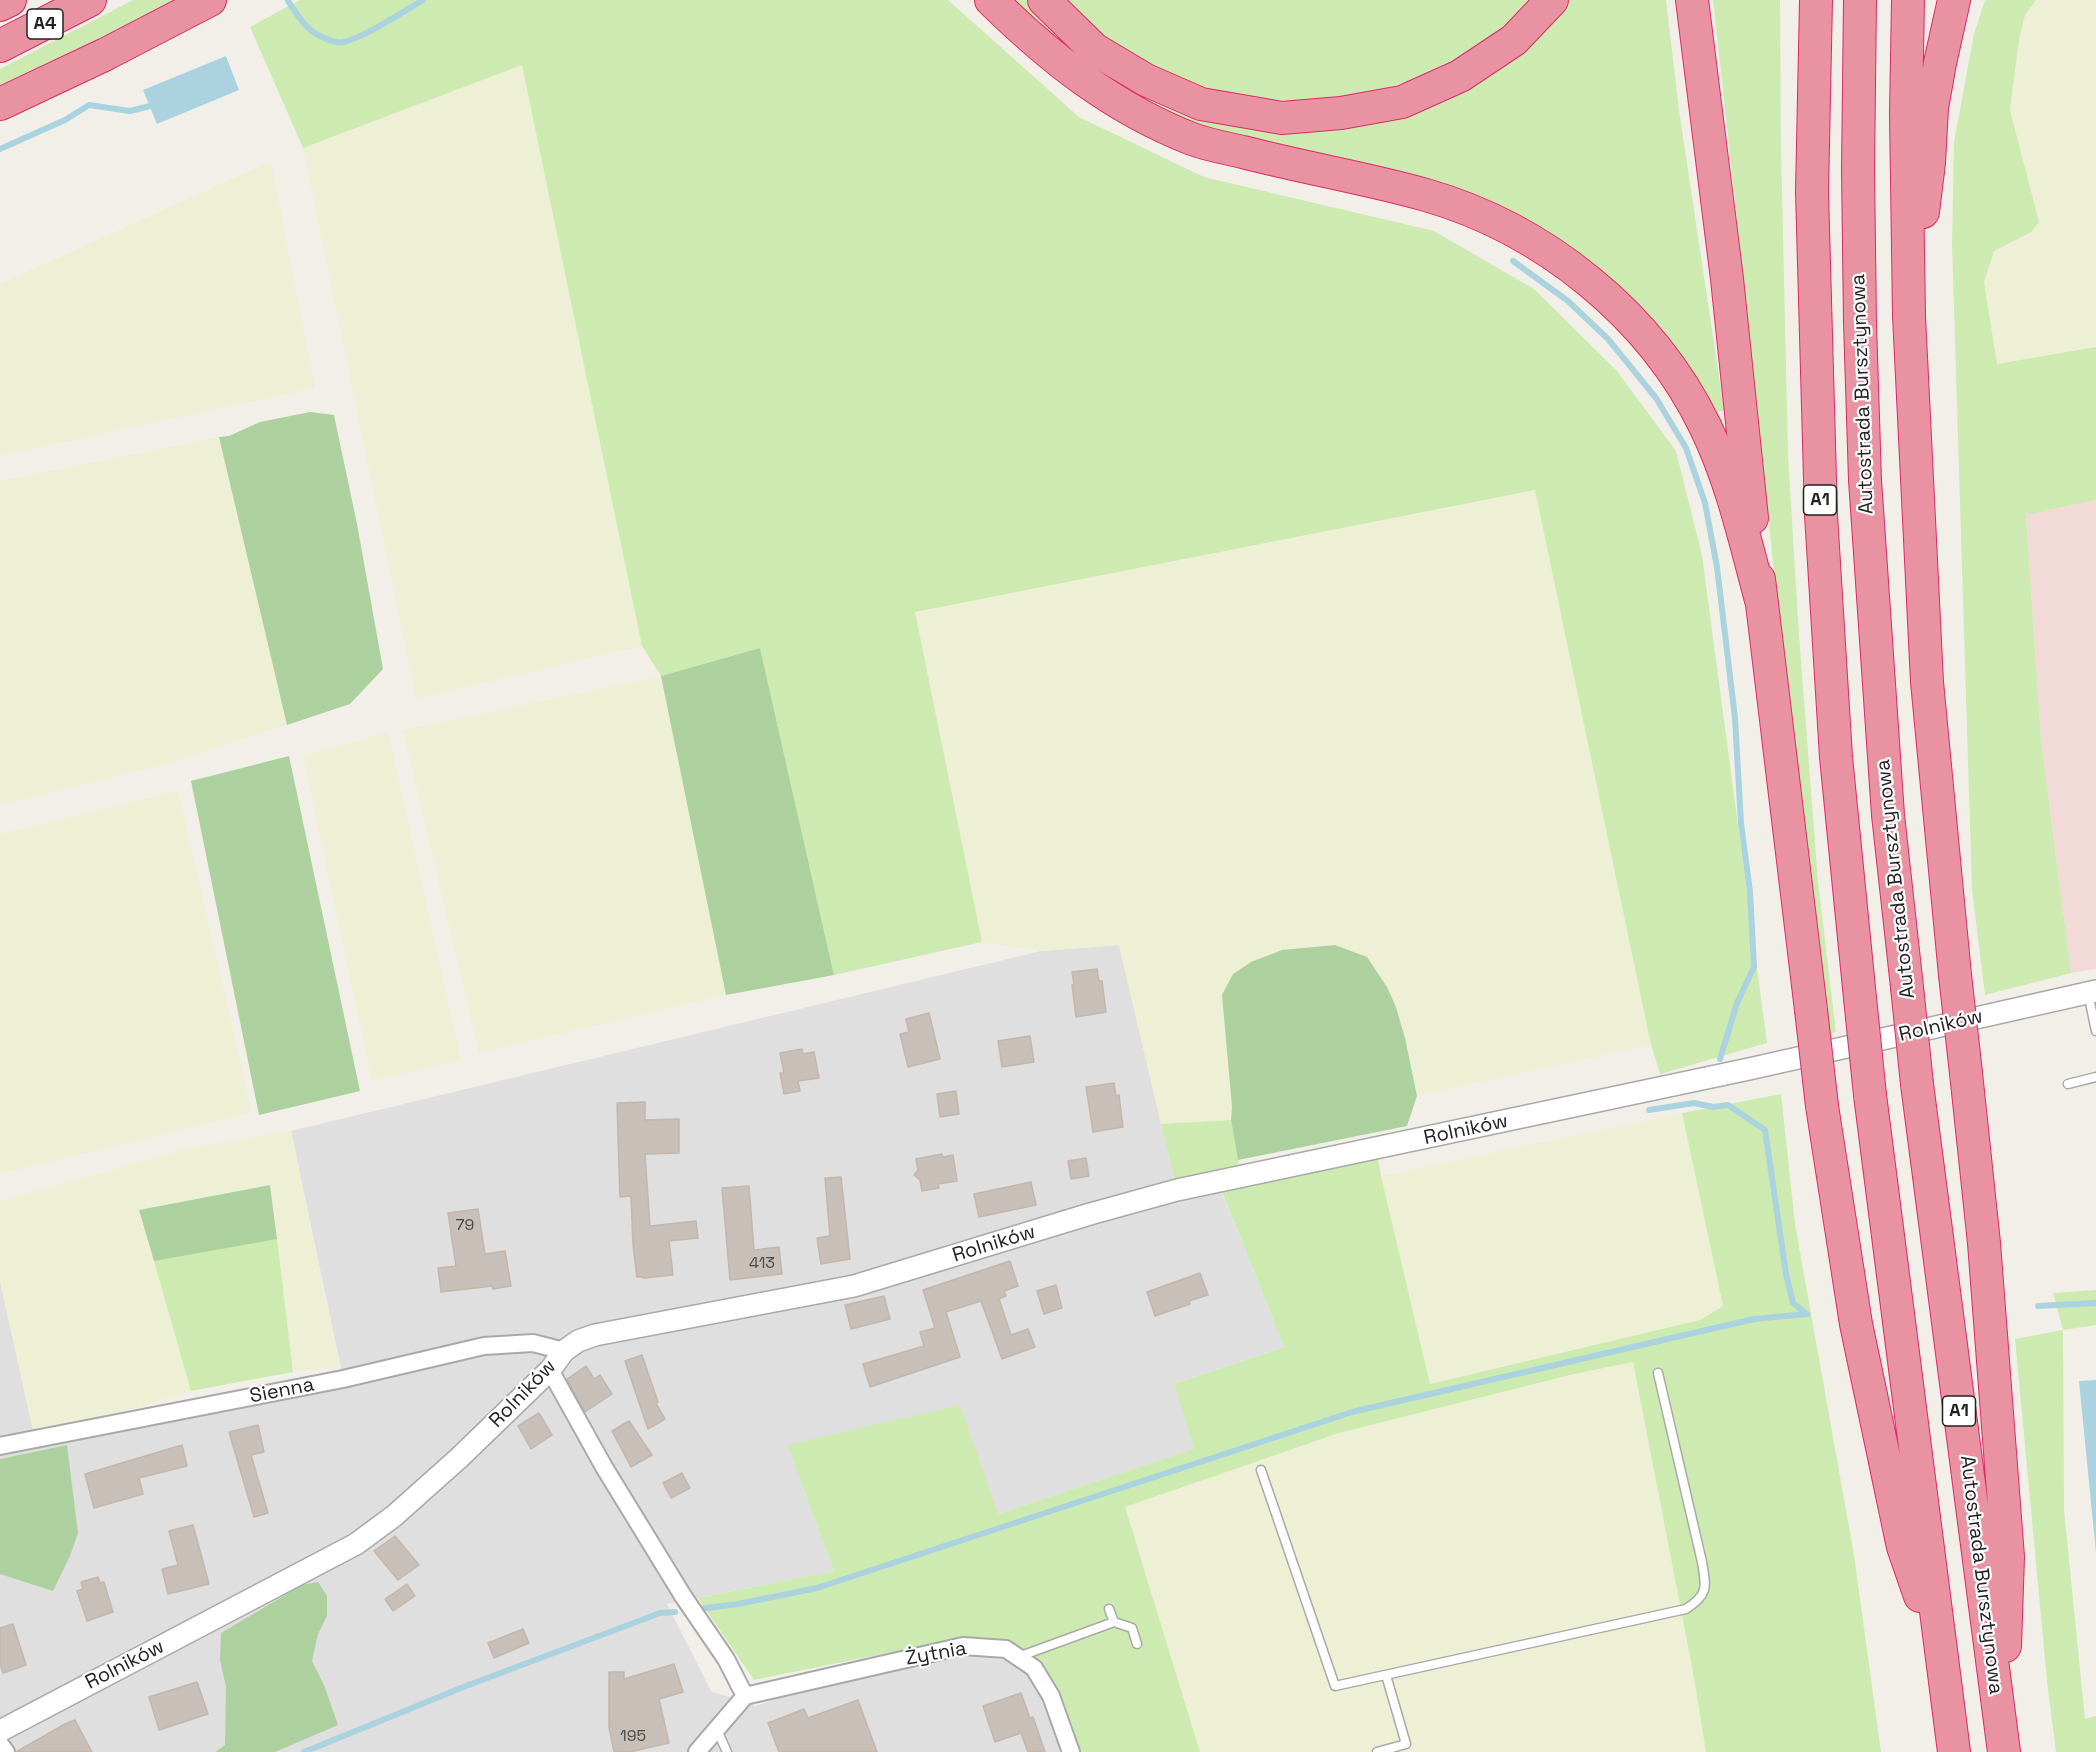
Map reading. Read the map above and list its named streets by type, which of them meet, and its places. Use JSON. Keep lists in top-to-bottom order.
{
  "streets": {
    "highway": ["A4", "Autostrada Bursztynowa", "A1"],
    "street": ["Rolników", "Sienna", "Żytnia"]
  },
  "crossings": [
    ["Rolników", "Sienna"]
  ],
  "house_numbers": ["79", "413", "195"]
}
